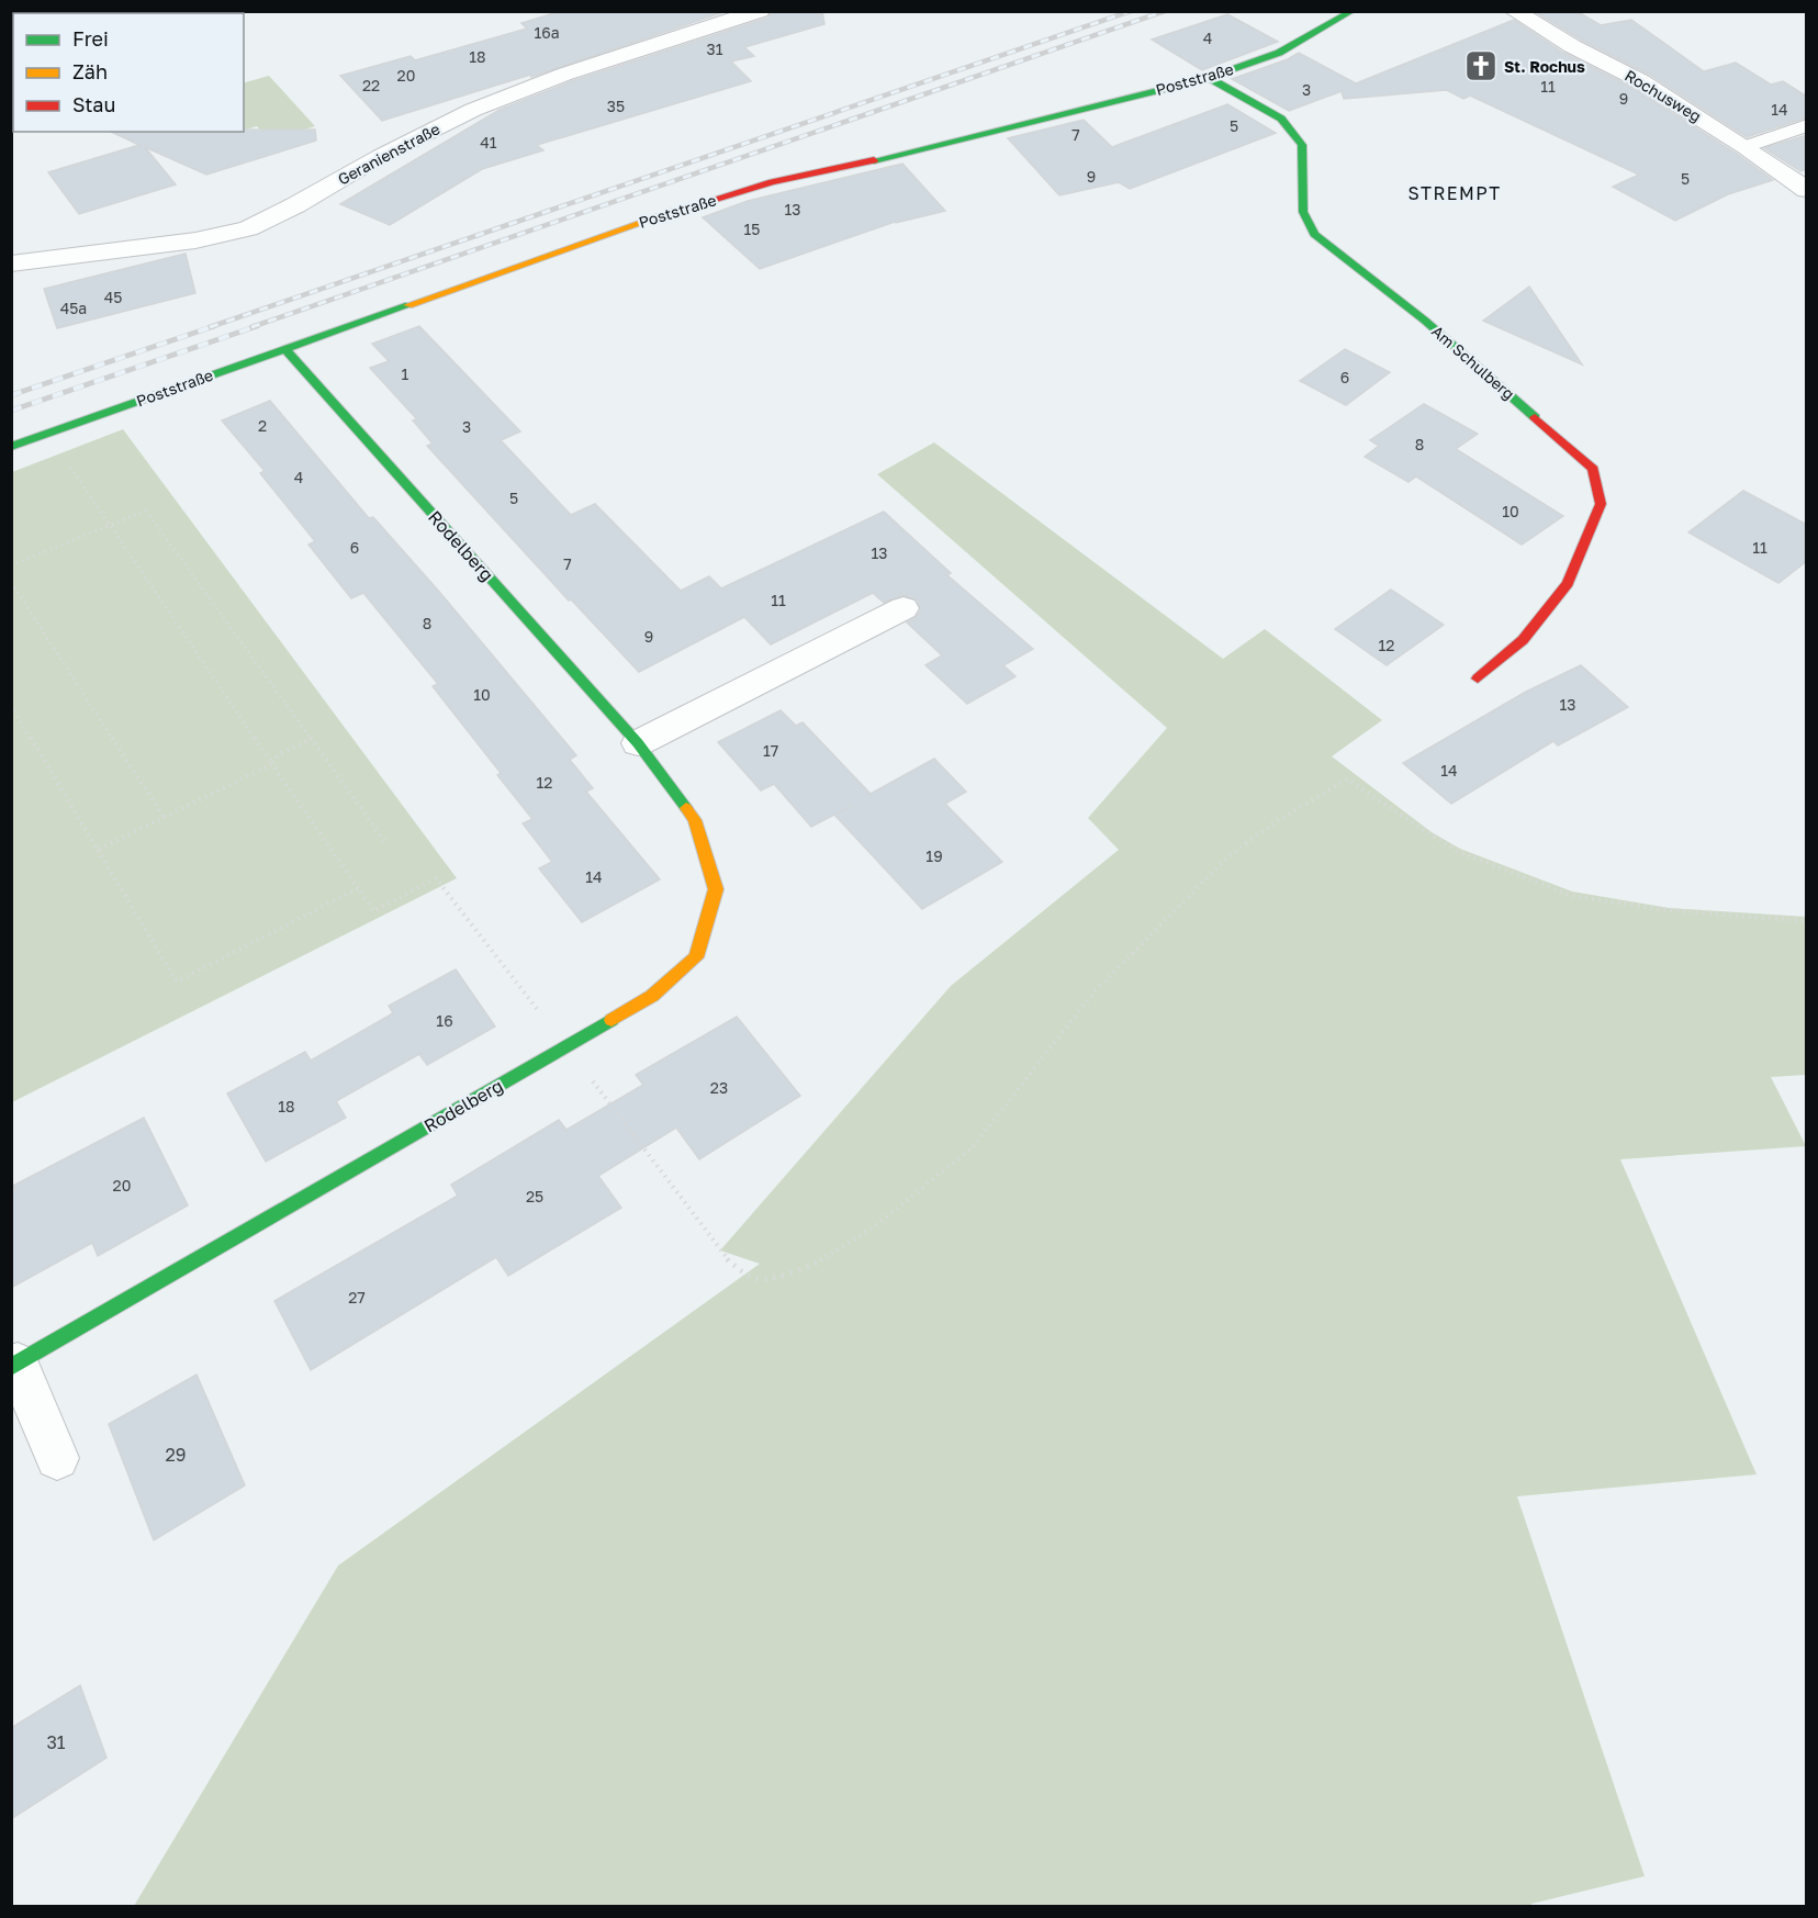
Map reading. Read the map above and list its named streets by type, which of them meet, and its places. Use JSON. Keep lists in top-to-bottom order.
{
  "streets": {
    "street": [
      "Poststraße",
      "Rochusweg",
      "Geranienstraße",
      "Am Schulberg",
      "Rodelberg"
    ]
  },
  "crossings": [
    ["Poststraße", "Am Schulberg"],
    ["Poststraße", "Rodelberg"]
  ],
  "districts": ["STREMPT"],
  "places": {
    "church": ["St. Rochus"]
  },
  "house_numbers": [
    "16a",
    "4",
    "31",
    "18",
    "20",
    "22",
    "11",
    "3",
    "9",
    "35",
    "14",
    "5",
    "7",
    "41",
    "9",
    "5",
    "13",
    "15",
    "45",
    "45a",
    "1",
    "6",
    "2",
    "3",
    "8",
    "4",
    "5",
    "10",
    "6",
    "11",
    "13",
    "7",
    "11",
    "8",
    "9",
    "12",
    "10",
    "13",
    "17",
    "14",
    "12",
    "19",
    "14",
    "16",
    "23",
    "18",
    "20",
    "25",
    "27",
    "29",
    "31"
  ],
  "legend": ["Frei", "Zäh", "Stau"]
}
